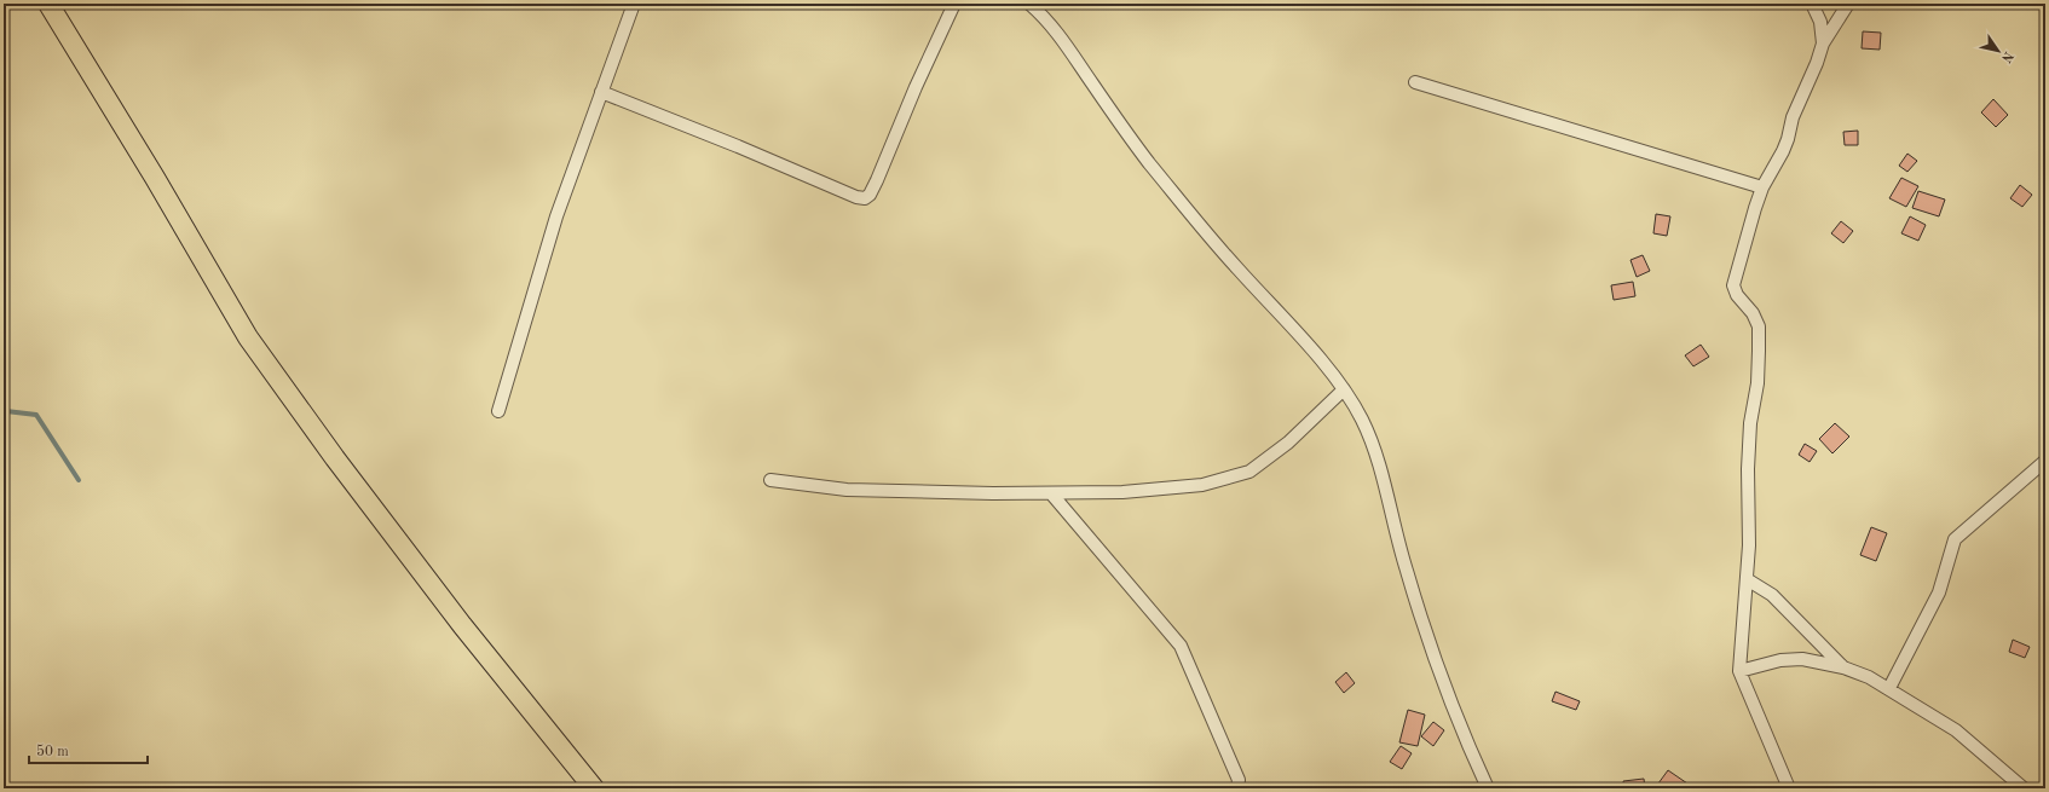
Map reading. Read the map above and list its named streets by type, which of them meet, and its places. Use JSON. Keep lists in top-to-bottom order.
{
  "scale_bar": "50 m",
  "north": "bottom right"
}
